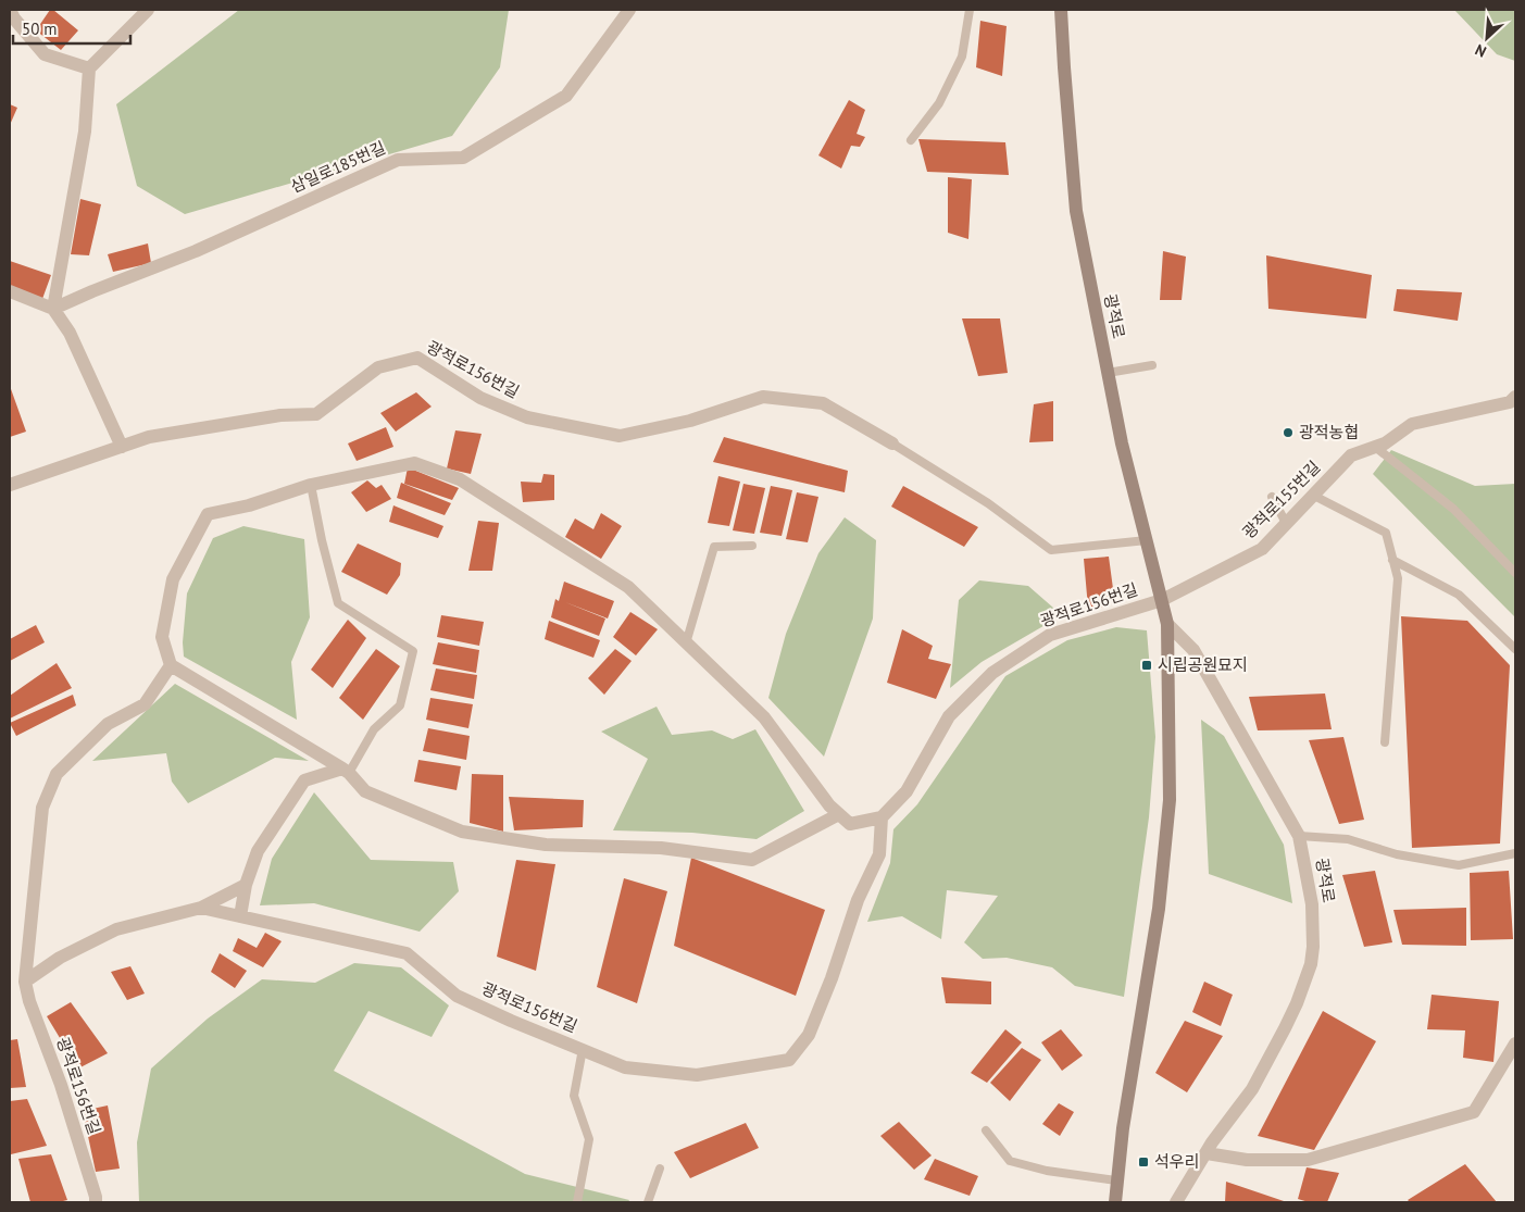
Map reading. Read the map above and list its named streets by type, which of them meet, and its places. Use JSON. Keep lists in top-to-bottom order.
{
  "streets": {
    "main road": ["광적로"],
    "street": ["삼일로185번길", "광적로156번길", "광적로155번길"]
  },
  "crossings": [
    ["광적로", "광적로156번길"],
    ["광적로", "광적로155번길"],
    ["광적로156번길", "광적로155번길"]
  ],
  "places": {
    "other": ["광적농협"],
    "transit": ["시립공원묘지", "석우리"]
  },
  "scale_bar": "50 m",
  "north": "bottom left"
}
